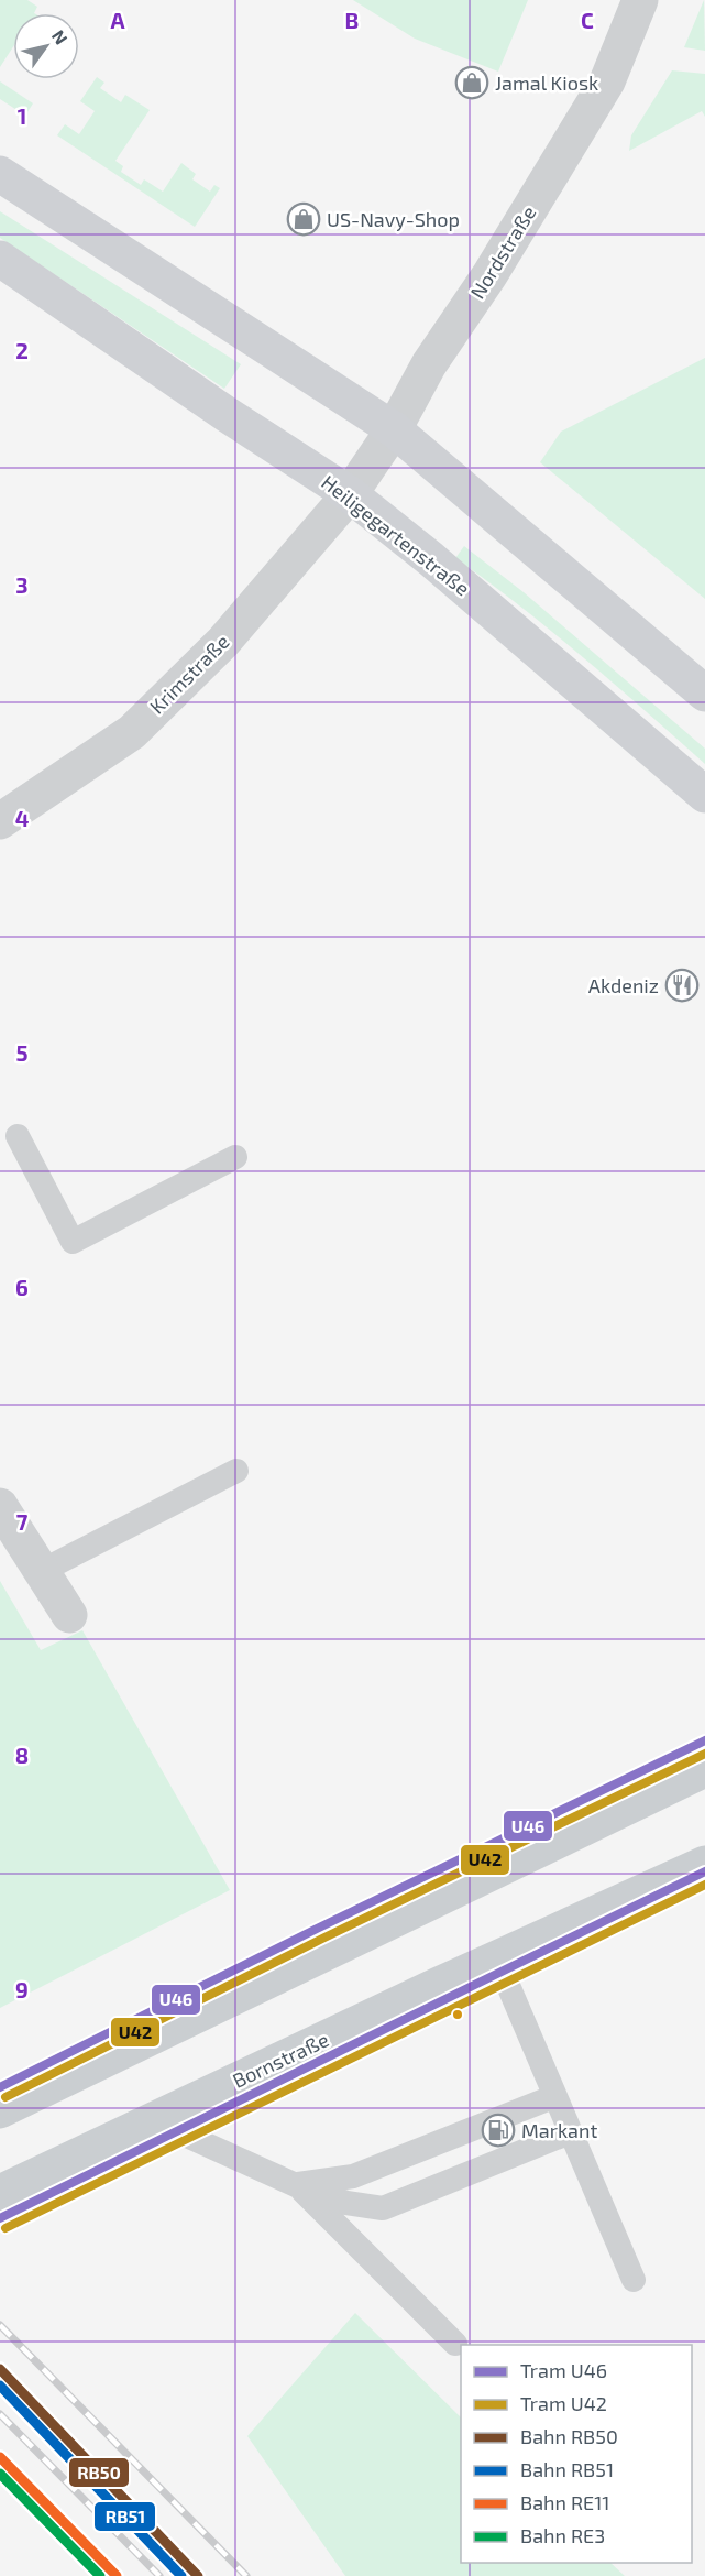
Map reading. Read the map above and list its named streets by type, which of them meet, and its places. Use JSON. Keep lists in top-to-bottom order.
{
  "streets": {
    "main road": ["Heiligegartenstraße", "Bornstraße"],
    "street": ["Nordstraße", "Krimstraße"]
  },
  "crossings": [
    ["Nordstraße", "Heiligegartenstraße"],
    ["Nordstraße", "Krimstraße"],
    ["Heiligegartenstraße", "Krimstraße"]
  ],
  "places": {
    "shop": ["Jamal Kiosk", "US-Navy-Shop"],
    "restaurant": ["Akdeniz"],
    "fuel station": ["Markant"]
  },
  "lines": [
    "tram line U46",
    "tram line U42",
    "rail line RB50",
    "rail line RB51",
    "rail line RE11",
    "rail line RE3"
  ],
  "legend": [
    "Tram U46",
    "Tram U42",
    "Bahn RB50",
    "Bahn RB51",
    "Bahn RE11",
    "Bahn RE3"
  ],
  "north": "top right",
  "grid": {
    "columns": ["A", "B", "C"],
    "rows": [
      "1",
      "2",
      "3",
      "4",
      "5",
      "6",
      "7",
      "8",
      "9"
    ]
  }
}
